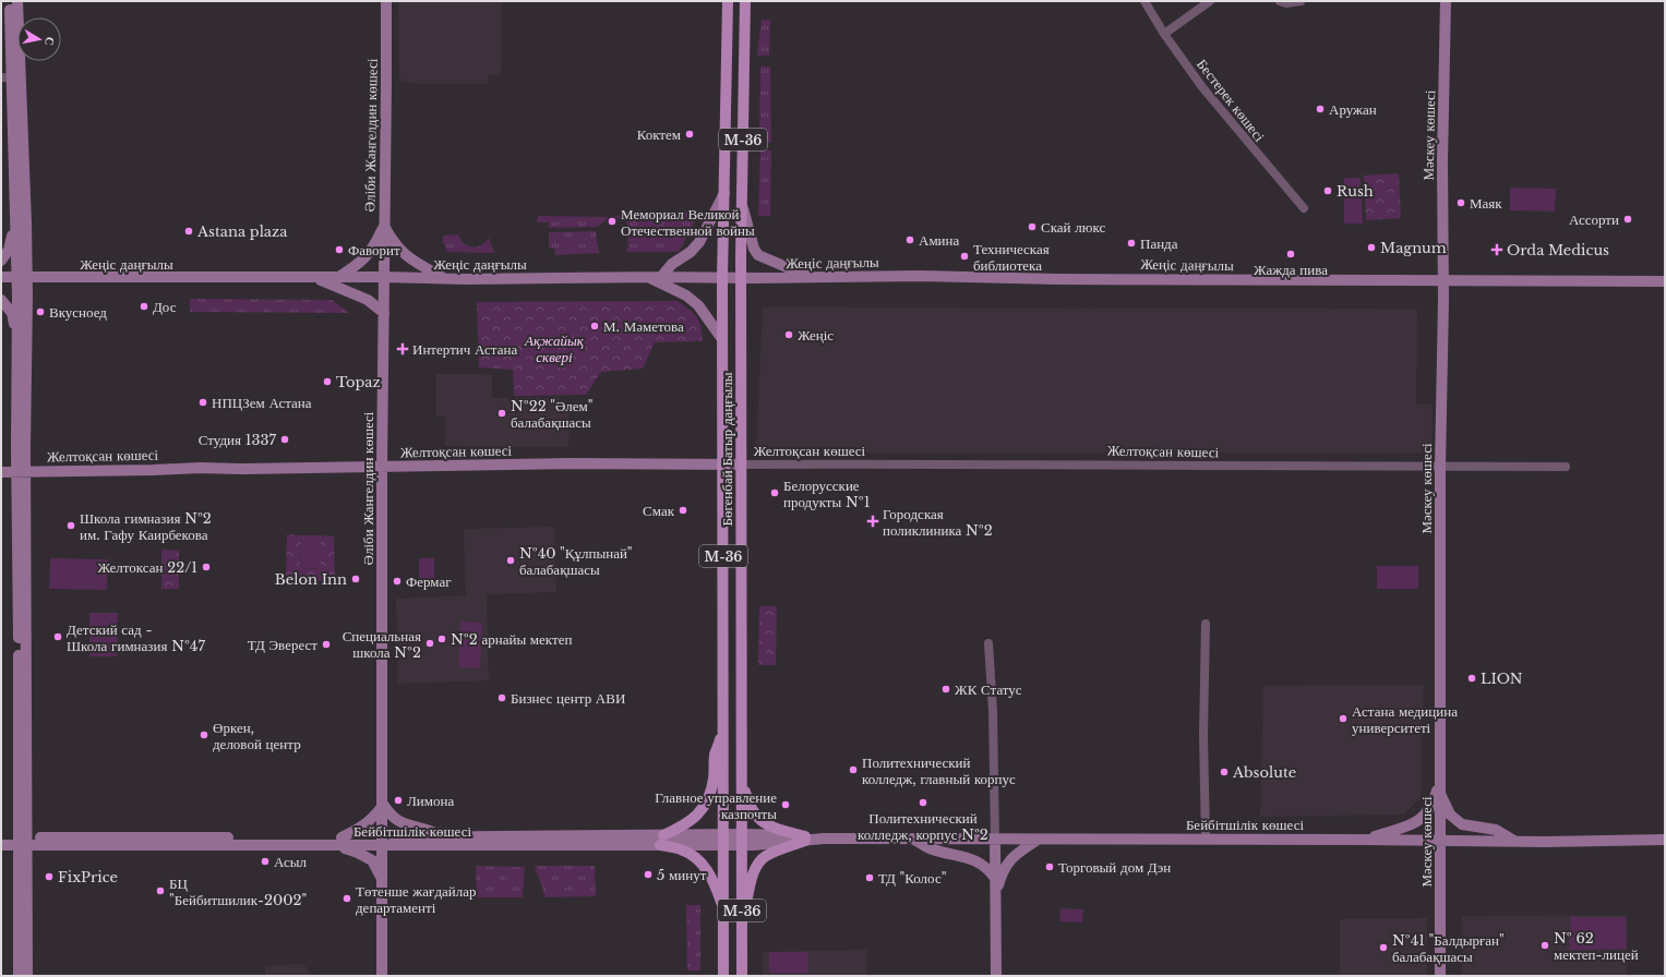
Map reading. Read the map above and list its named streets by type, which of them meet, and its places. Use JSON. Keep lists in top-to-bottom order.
{
  "streets": {
    "main road": [
      "Әліби Жангелдин көшесі",
      "Мәскеу көшесі",
      "M-36",
      "Жеңіс даңғылы",
      "Бөгенбай Батыр даңғылы",
      "Желтоқсан көшесі",
      "Бейбітшілік көшесі"
    ],
    "street": ["Бестерек көшесі"]
  },
  "crossings": [
    ["Әліби Жангелдин көшесі", "Жеңіс даңғылы"],
    ["Әліби Жангелдин көшесі", "Желтоқсан көшесі"],
    ["Әліби Жангелдин көшесі", "Бейбітшілік көшесі"],
    ["Мәскеу көшесі", "Жеңіс даңғылы"],
    ["Мәскеу көшесі", "Желтоқсан көшесі"],
    ["Мәскеу көшесі", "Бейбітшілік көшесі"],
    ["Жеңіс даңғылы", "Бөгенбай Батыр даңғылы"],
    ["Бөгенбай Батыр даңғылы", "Желтоқсан көшесі"],
    ["Бөгенбай Батыр даңғылы", "Бейбітшілік көшесі"]
  ],
  "parks": ["Ақжайық сквері"],
  "places": {
    "other": [
      "Аружан",
      "Коктем",
      "Rush",
      "Маяк",
      "Ассорти",
      "Мемориал Великой Отечественной войны",
      "Скай люкс",
      "Astana plaza",
      "Амина",
      "Панда",
      "Magnum",
      "Фаворит",
      "Жажда пива",
      "Техническая библиотека",
      "Дос",
      "Вкусноед",
      "М. Мәметова",
      "Жеңіс",
      "Topaz",
      "НПЦЗем Астана",
      "№22 \"Әлем\" балабақшасы",
      "Студия 1337",
      "Белорусские продукты №1",
      "Смак",
      "Школа гимназия №2 им. Гафу Каирбекова",
      "№40 \"Құлпынай\" балабақшасы",
      "Желтоксан 22/1",
      "Belon Inn",
      "Фермаг",
      "Детский сад - Школа гимназия №47",
      "№2 арнайы мектеп",
      "Специальная школа №2",
      "ТД Эверест",
      "LION",
      "ЖК Статус",
      "Бизнес центр АВИ",
      "Астана медицина университеті",
      "Өркен, деловой центр",
      "Политехнический колледж, главный корпус",
      "Absolute",
      "Лимона",
      "Политехнический колледж, корпус №2",
      "Главное управление казпочты",
      "Асыл",
      "Торговый дом Дэн",
      "5 минут",
      "FixPrice",
      "ТД \"Колос\"",
      "БЦ \"Бейбитшилик-2002\"",
      "Төтенше жағдайлар департаменті",
      "№ 62 мектеп-лицей",
      "№41 \"Балдырған\" балабақшасы"
    ],
    "health": ["Orda Medicus", "Интертич Астана", "Городская поликлиника №2"]
  },
  "north": "right"
}
